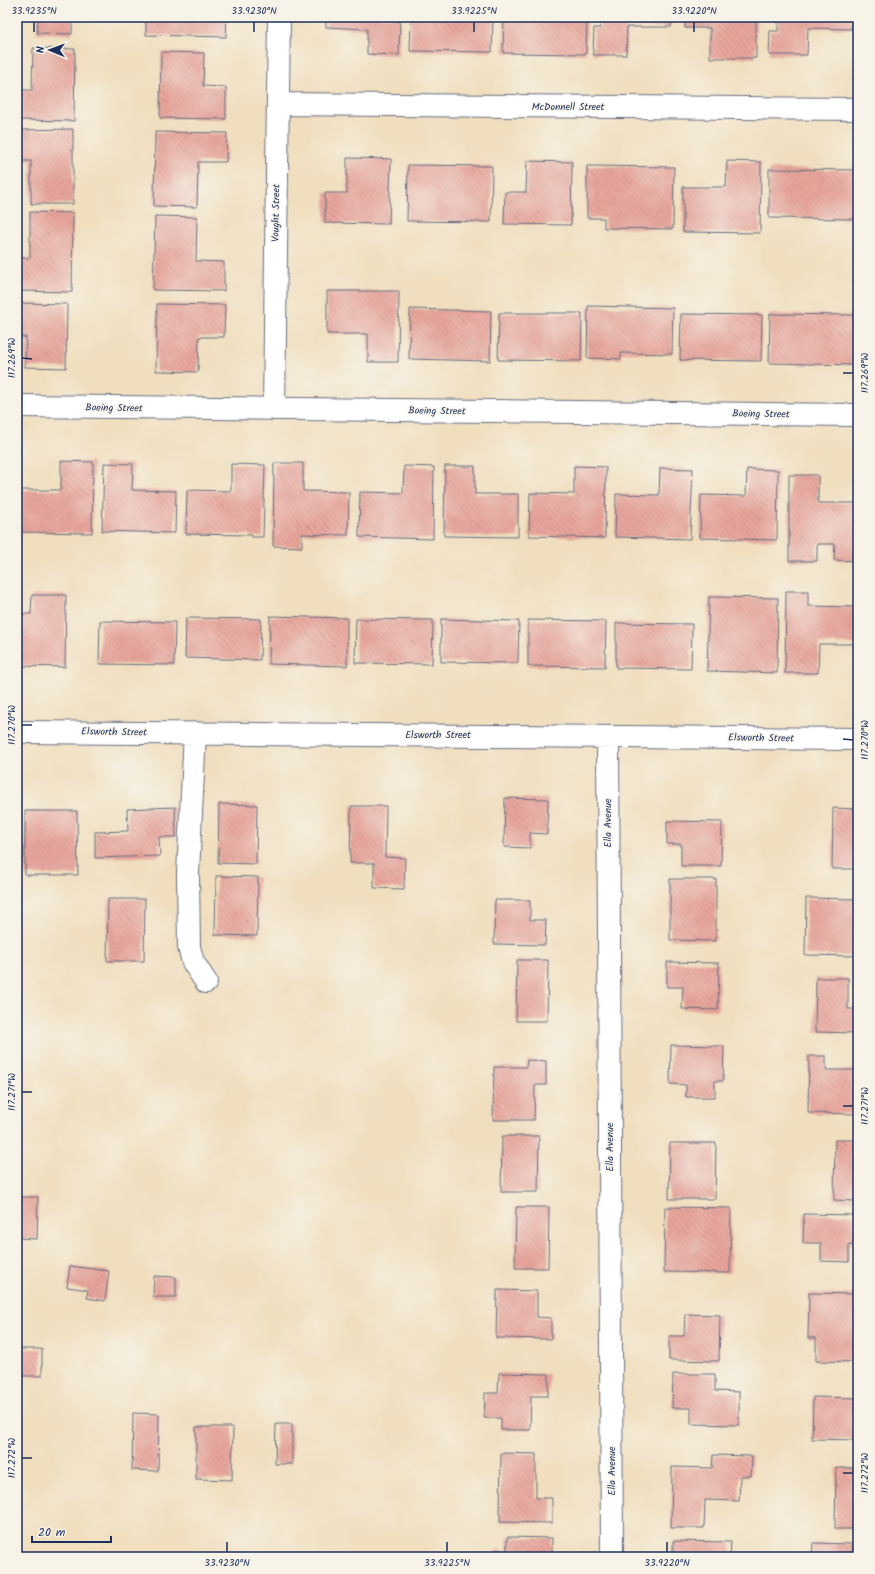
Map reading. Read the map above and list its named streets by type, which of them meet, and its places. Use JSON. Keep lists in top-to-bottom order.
{
  "streets": {
    "street": [
      "McDonnell Street",
      "Vought Street",
      "Boeing Street",
      "Elsworth Street",
      "Ella Avenue"
    ]
  },
  "crossings": [
    ["McDonnell Street", "Vought Street"],
    ["Vought Street", "Boeing Street"],
    ["Elsworth Street", "Ella Avenue"]
  ],
  "scale_bar": "20 m",
  "north": "left",
  "coordinates": [
    "33.9235°N",
    "33.9230°N",
    "33.9225°N",
    "33.9220°N",
    "117.269°W",
    "117.270°W",
    "117.271°W",
    "117.272°W"
  ]
}
